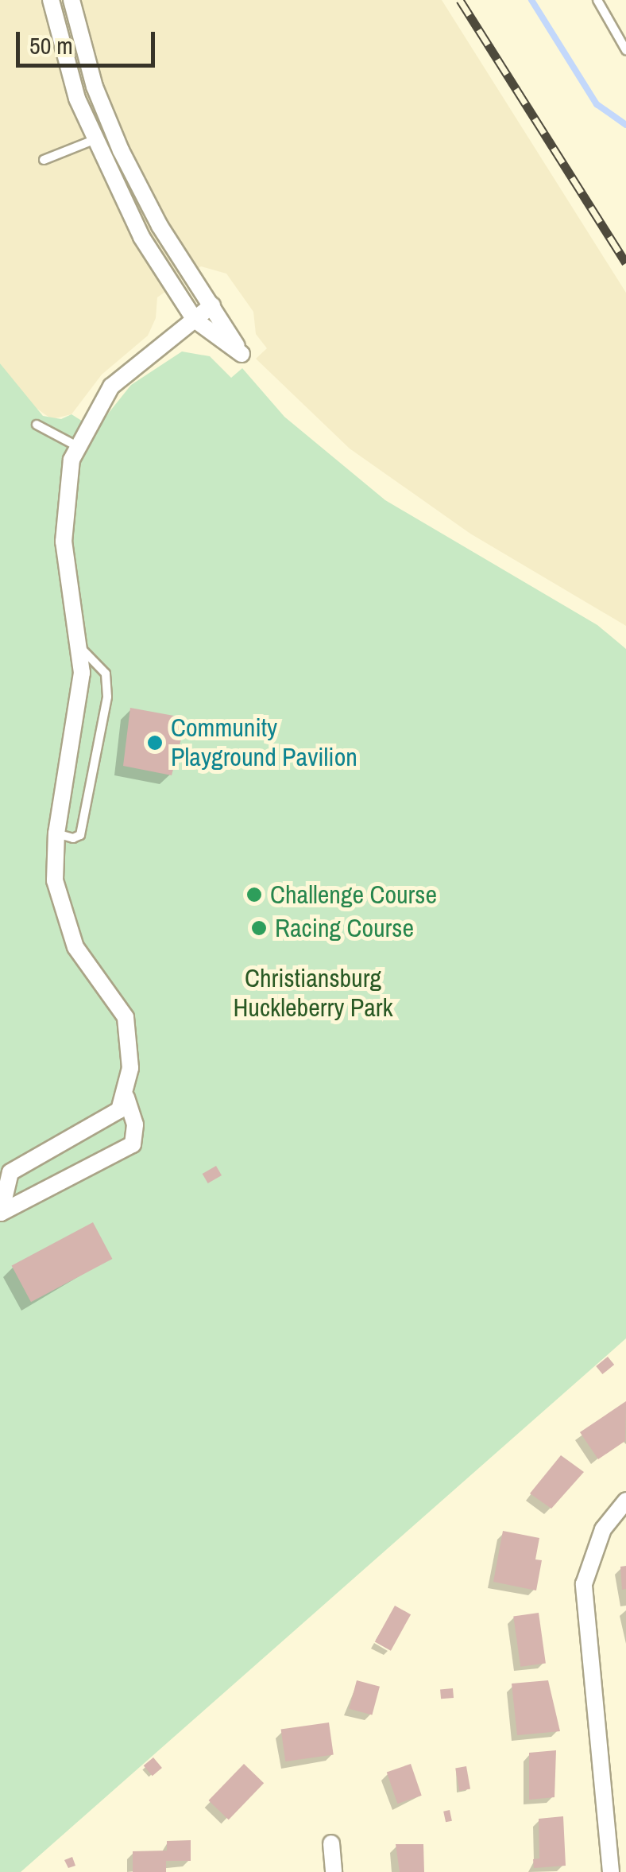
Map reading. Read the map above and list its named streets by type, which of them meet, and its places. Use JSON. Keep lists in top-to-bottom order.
{
  "parks": ["Christiansburg Huckleberry Park"],
  "places": ["Community Playground Pavilion", "Challenge Course", "Racing Course"],
  "scale_bar": "50 m"
}
